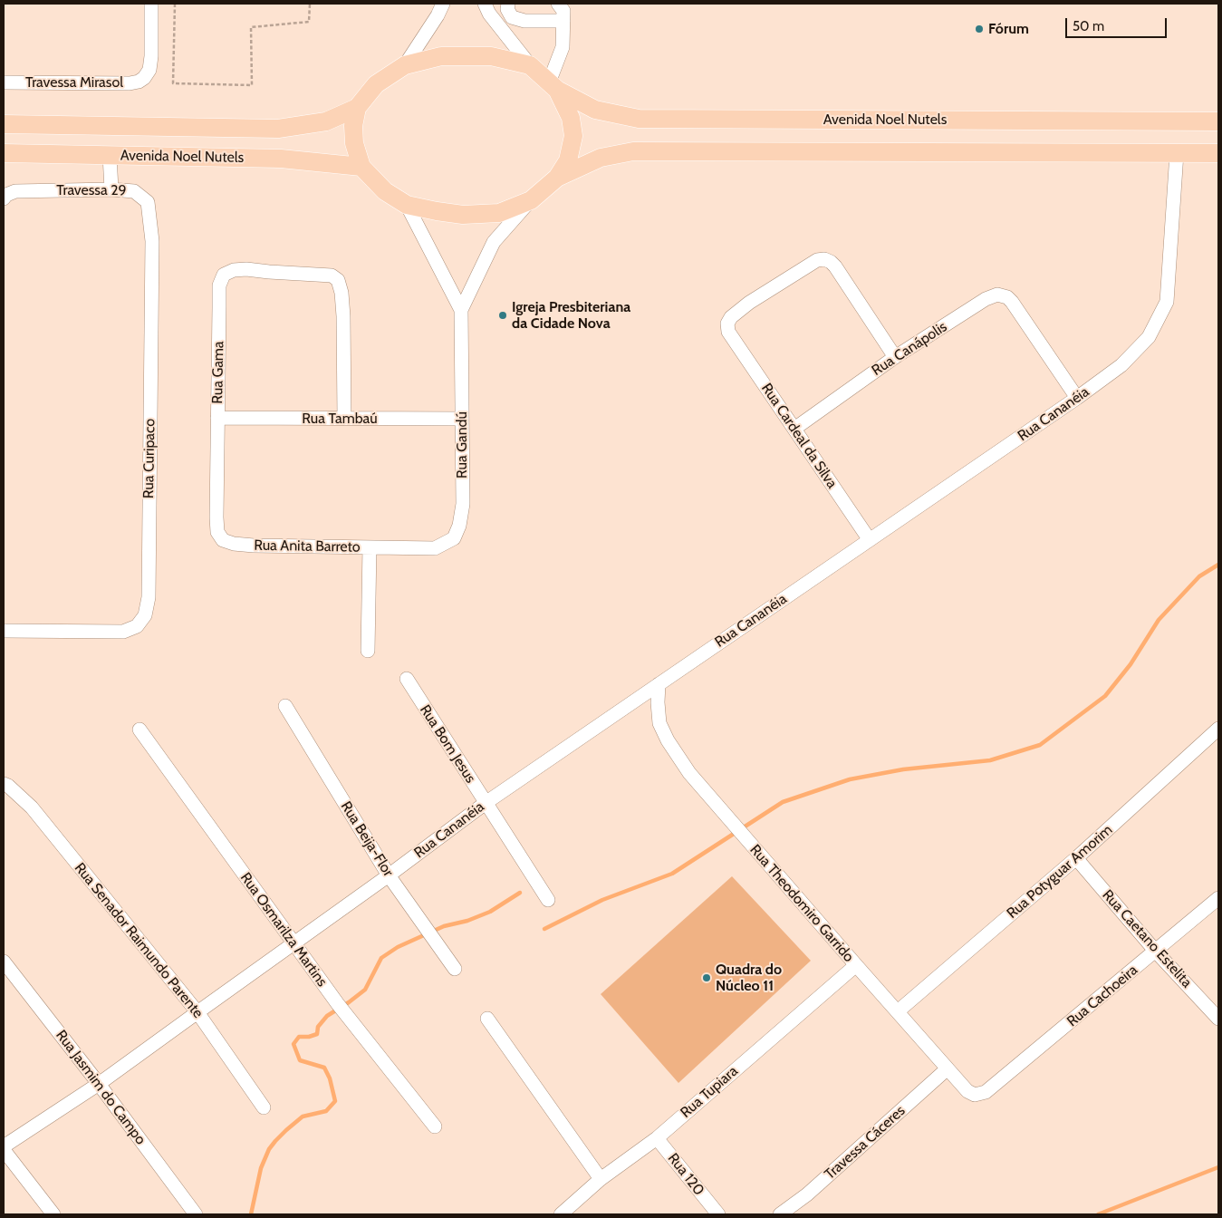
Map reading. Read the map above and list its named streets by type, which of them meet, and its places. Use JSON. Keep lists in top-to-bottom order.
{
  "streets": {
    "main road": ["Avenida Noel Nutels"],
    "street": [
      "Travessa Mirasol",
      "Travessa 29",
      "Rua Canápolis",
      "Rua Gama",
      "Rua Cananéia",
      "Rua Tambaú",
      "Rua Cardeal da Silva",
      "Rua Gandú",
      "Rua Curipaco",
      "Rua Anita Barreto",
      "Rua Bom Jesus",
      "Rua Beija-Flor",
      "Rua Potyguar Amorim",
      "Rua Theodomiro Garrido",
      "Rua Osmarilza Martins",
      "Rua Caetano Estelita",
      "Rua Senador Raimundo Parente",
      "Rua Cachoeira",
      "Rua Jasmim do Campo",
      "Rua Tupiara",
      "Travessa Cáceres",
      "Rua 120"
    ]
  },
  "crossings": [
    ["Travessa 29", "Rua Curipaco"],
    ["Rua Canápolis", "Rua Cananéia"],
    ["Rua Canápolis", "Rua Cardeal da Silva"],
    ["Rua Gama", "Rua Tambaú"],
    ["Rua Gama", "Rua Anita Barreto"],
    ["Rua Cananéia", "Rua Cardeal da Silva"],
    ["Rua Cananéia", "Rua Bom Jesus"],
    ["Rua Cananéia", "Rua Beija-Flor"],
    ["Rua Cananéia", "Rua Theodomiro Garrido"],
    ["Rua Cananéia", "Rua Osmarilza Martins"],
    ["Rua Cananéia", "Rua Senador Raimundo Parente"],
    ["Rua Cananéia", "Rua Jasmim do Campo"],
    ["Rua Tambaú", "Rua Gandú"],
    ["Rua Gandú", "Rua Anita Barreto"],
    ["Rua Potyguar Amorim", "Rua Theodomiro Garrido"],
    ["Rua Potyguar Amorim", "Rua Caetano Estelita"],
    ["Rua Theodomiro Garrido", "Rua Cachoeira"],
    ["Rua Theodomiro Garrido", "Rua Tupiara"],
    ["Rua Theodomiro Garrido", "Travessa Cáceres"],
    ["Rua Caetano Estelita", "Rua Cachoeira"],
    ["Rua Tupiara", "Rua 120"]
  ],
  "places": ["Fórum", "Igreja Presbiteriana da Cidade Nova", "Quadra do Núcleo 11"],
  "scale_bar": "50 m"
}
